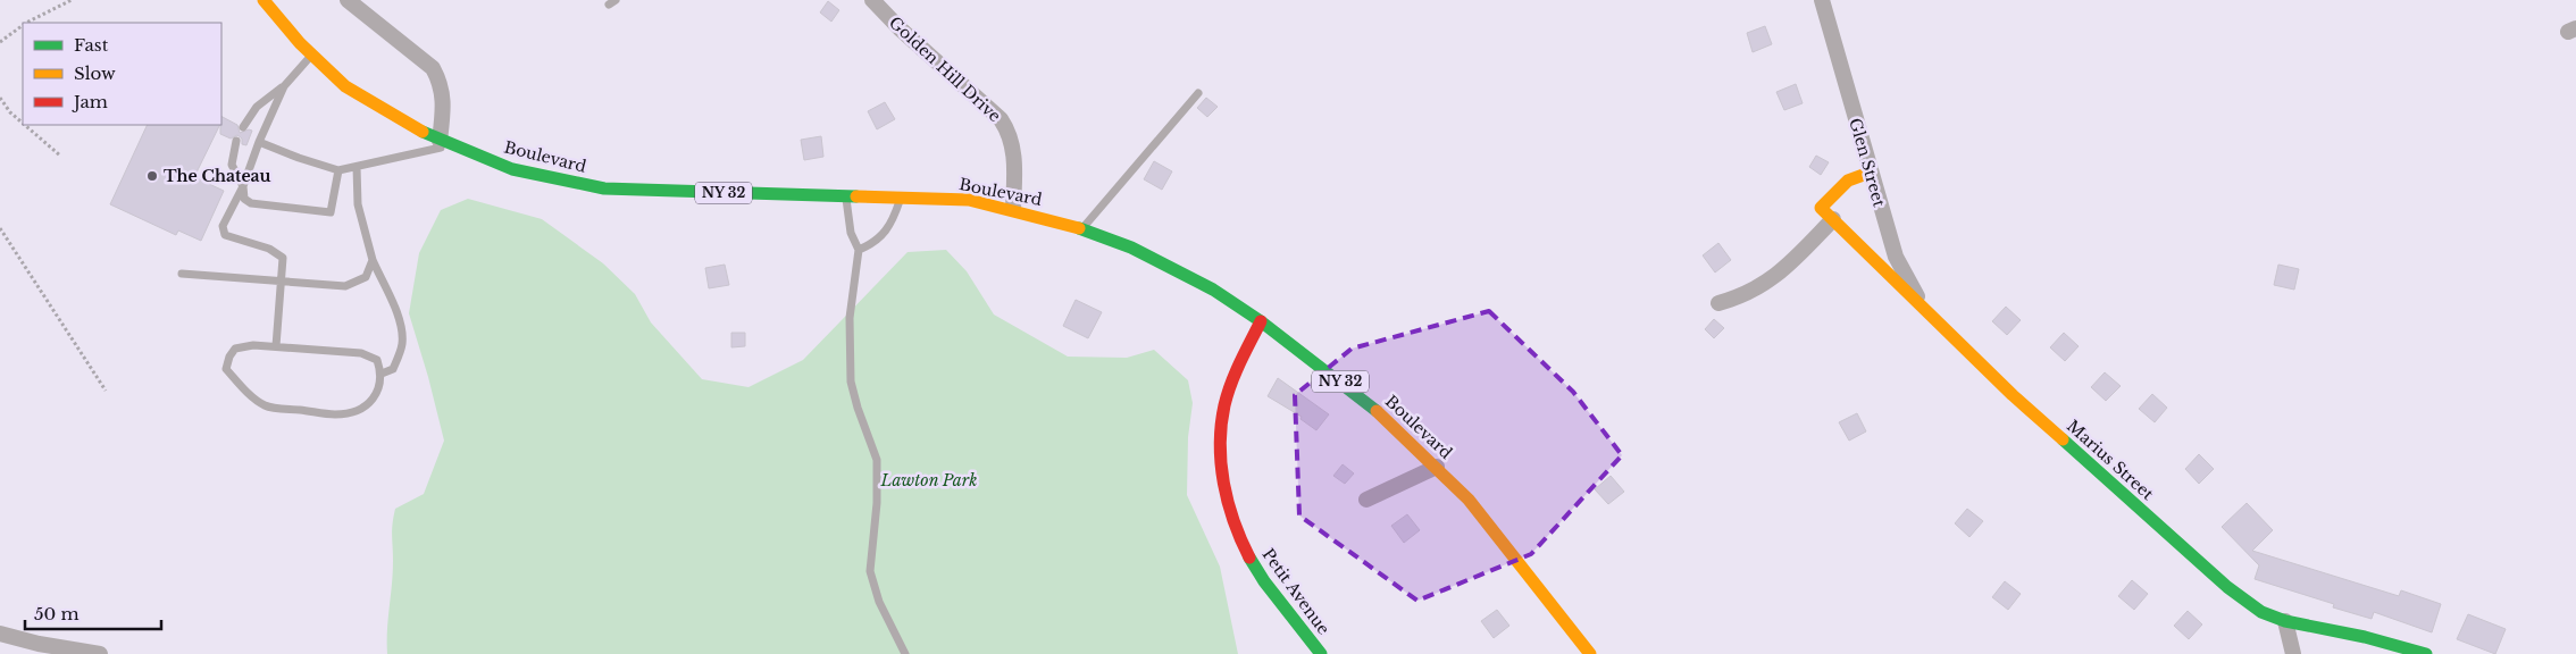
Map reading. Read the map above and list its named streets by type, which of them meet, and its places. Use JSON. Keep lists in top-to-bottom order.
{
  "streets": {
    "main road": [
      "Boulevard",
      "NY 32",
      "Marius Street",
      "Petit Avenue"
    ],
    "street": ["Golden Hill Drive", "Glen Street"]
  },
  "crossings": [
    ["Golden Hill Drive", "Boulevard"],
    ["Boulevard", "Petit Avenue"],
    ["Glen Street", "Marius Street"]
  ],
  "parks": ["Lawton Park"],
  "places": ["The Chateau"],
  "legend": ["Fast", "Slow", "Jam"],
  "scale_bar": "50 m"
}
